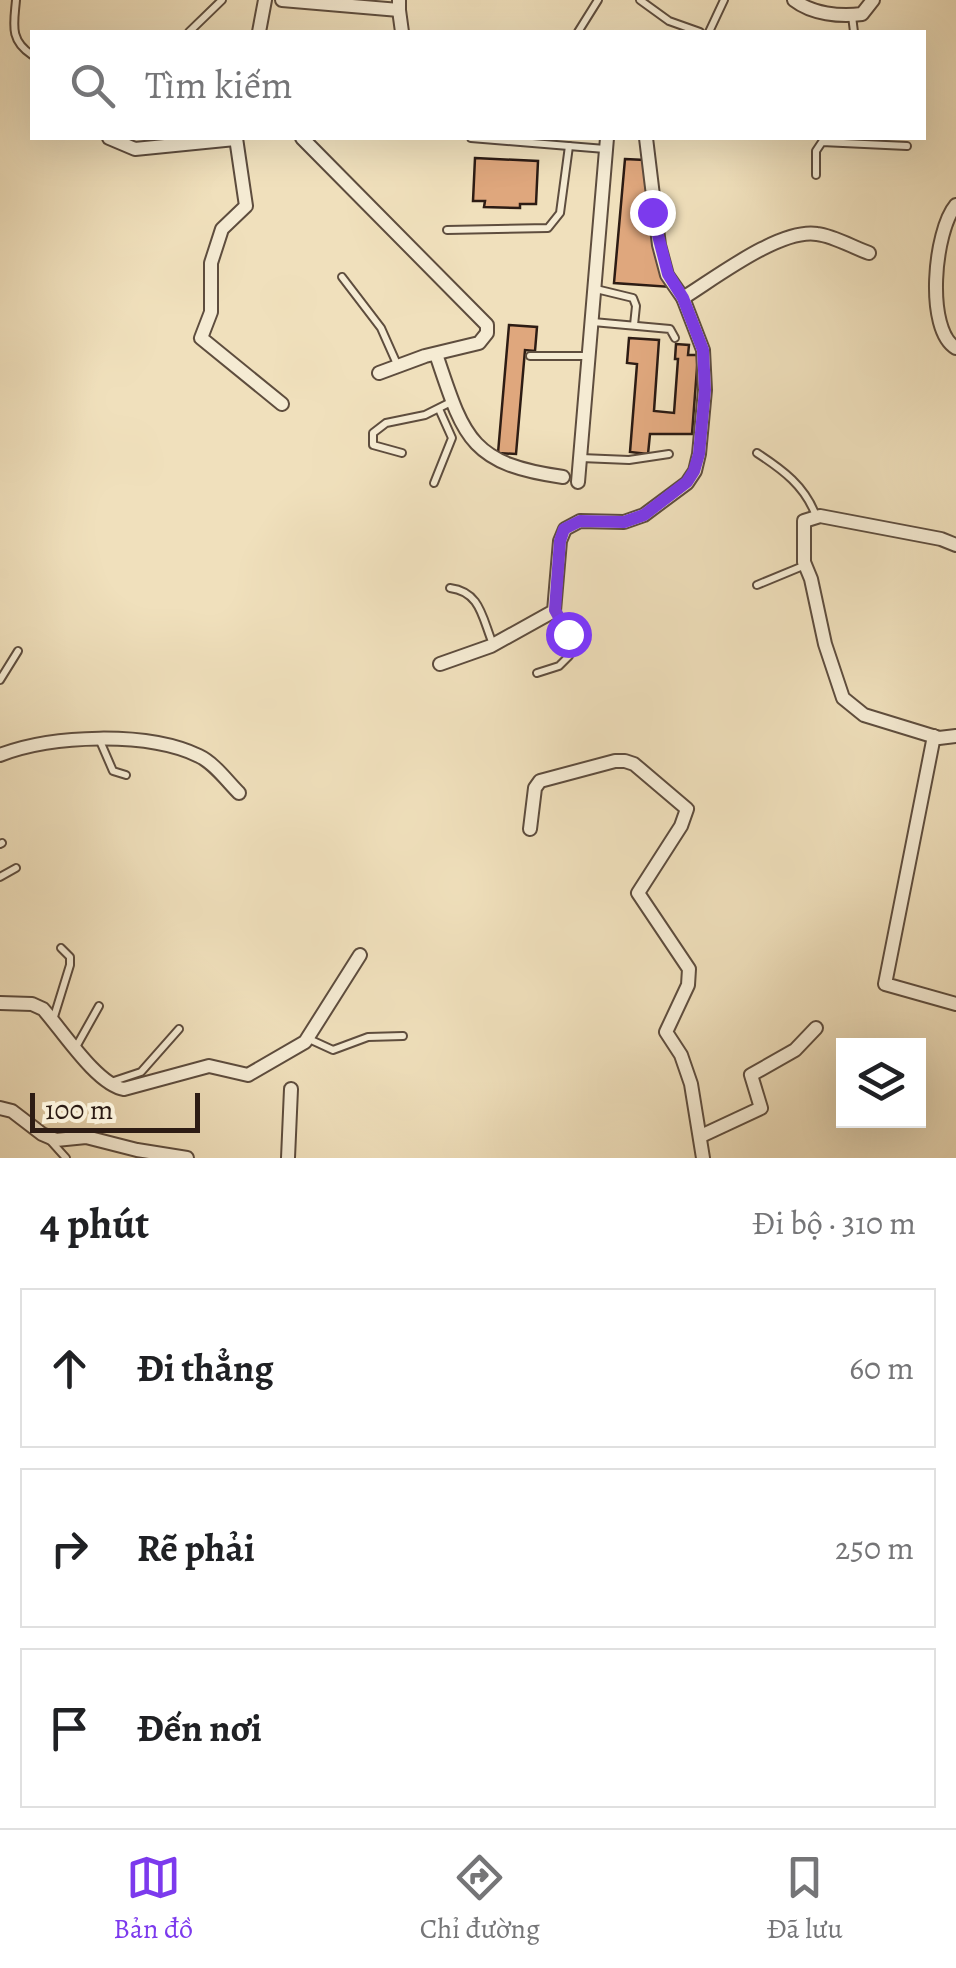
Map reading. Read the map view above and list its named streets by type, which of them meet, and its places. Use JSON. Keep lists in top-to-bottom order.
{
  "scale_bar": "100 m",
  "page": {
    "search": "Tìm kiếm",
    "scale": "100 m",
    "heading": ["4 phút", "Đi bộ · 310 m"],
    "list": [
      ["Đi thẳng", "60 m"],
      ["Rẽ phải", "250 m"],
      "Đến nơi"
    ],
    "nav": ["Bản đồ", "Chỉ đường", "Đã lưu"]
  }
}
